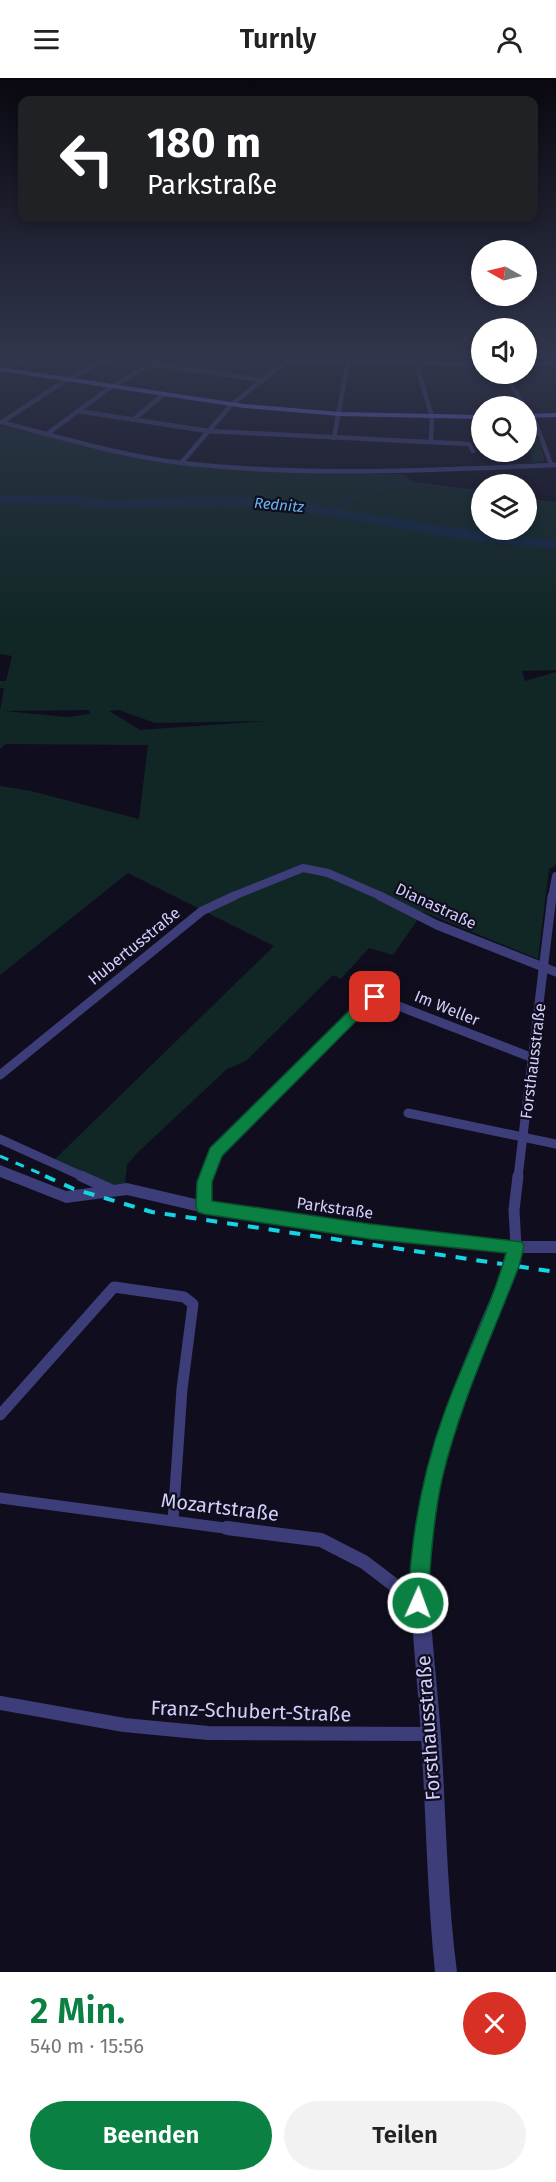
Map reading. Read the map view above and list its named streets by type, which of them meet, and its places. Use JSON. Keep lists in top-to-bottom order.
{
  "streets": {
    "street": [
      "Dianastraße",
      "Hubertusstraße",
      "Im Weller",
      "Forsthausstraße",
      "Parkstraße",
      "Mozartstraße",
      "Franz-Schubert-Straße"
    ]
  },
  "crossings": [
    ["Dianastraße", "Hubertusstraße"],
    ["Dianastraße", "Forsthausstraße"],
    ["Im Weller", "Forsthausstraße"],
    ["Im Weller", "Parkstraße"],
    ["Forsthausstraße", "Parkstraße"],
    ["Forsthausstraße", "Mozartstraße"],
    ["Forsthausstraße", "Franz-Schubert-Straße"]
  ],
  "water": ["Rednitz"],
  "north": "left",
  "page": {
    "header": "Turnly",
    "turn": ["180 m", "Parkstraße"],
    "heading": ["2 Min.", "540 m · 15:56"],
    "buttons": ["Beenden", "Teilen"]
  }
}
